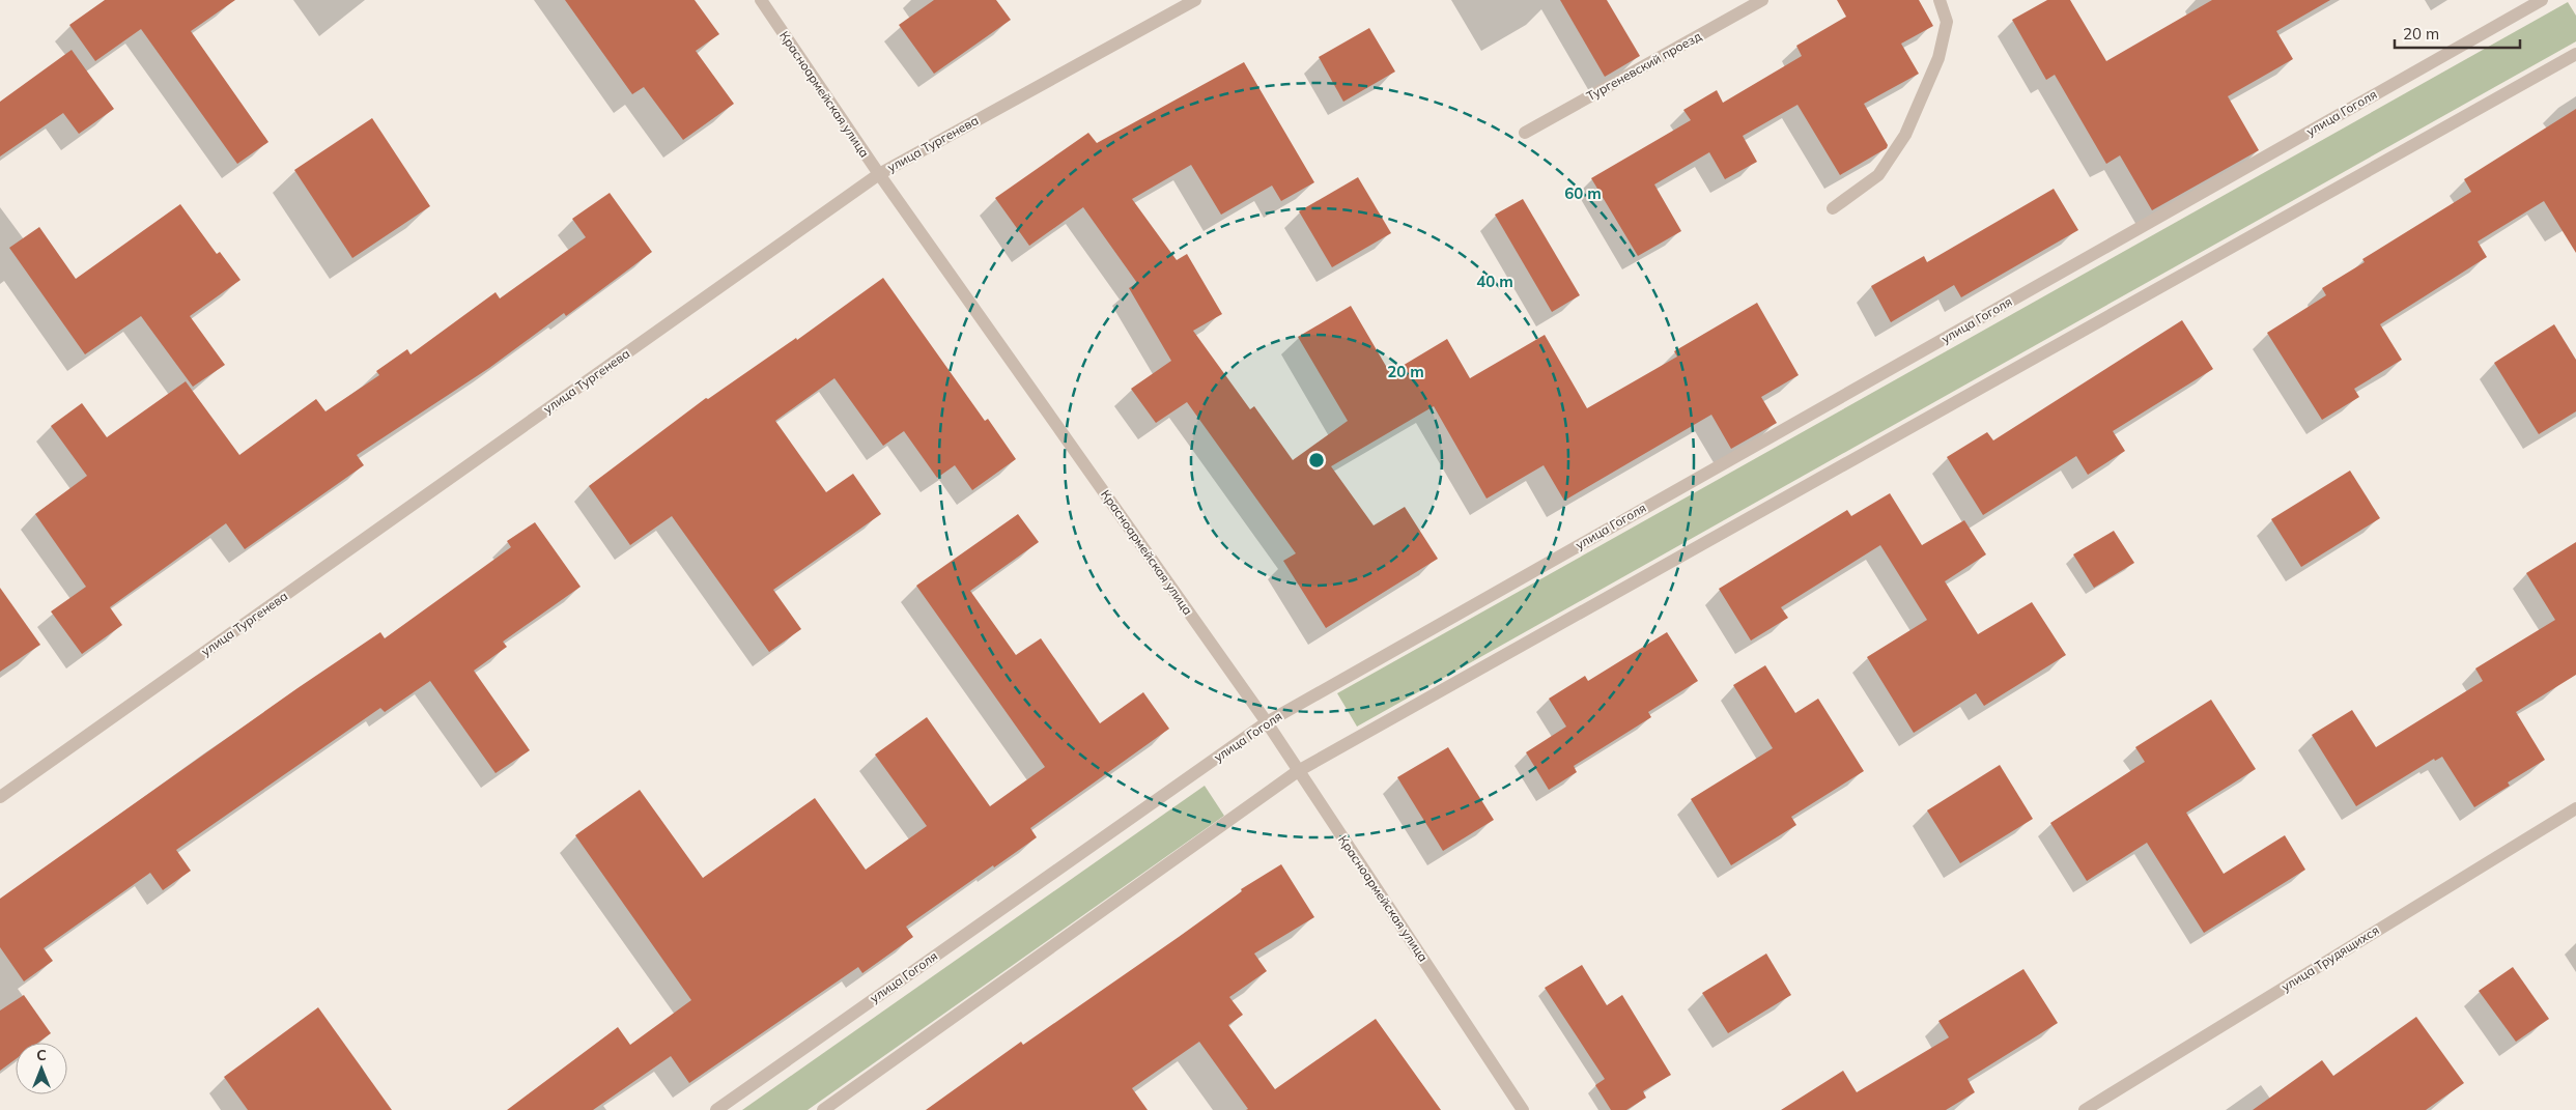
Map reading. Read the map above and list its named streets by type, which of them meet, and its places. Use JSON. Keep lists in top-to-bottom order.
{
  "streets": {
    "street": [
      "Тургеневский проезд",
      "Красноармейская улица",
      "улица Гоголя",
      "улица Тургенева",
      "улица Трудящихся"
    ]
  },
  "crossings": [
    ["Красноармейская улица", "улица Гоголя"],
    ["Красноармейская улица", "улица Тургенева"]
  ],
  "scale_bar": "20 m",
  "north": "top",
  "rings": ["60 m", "40 m", "20 m"]
}
